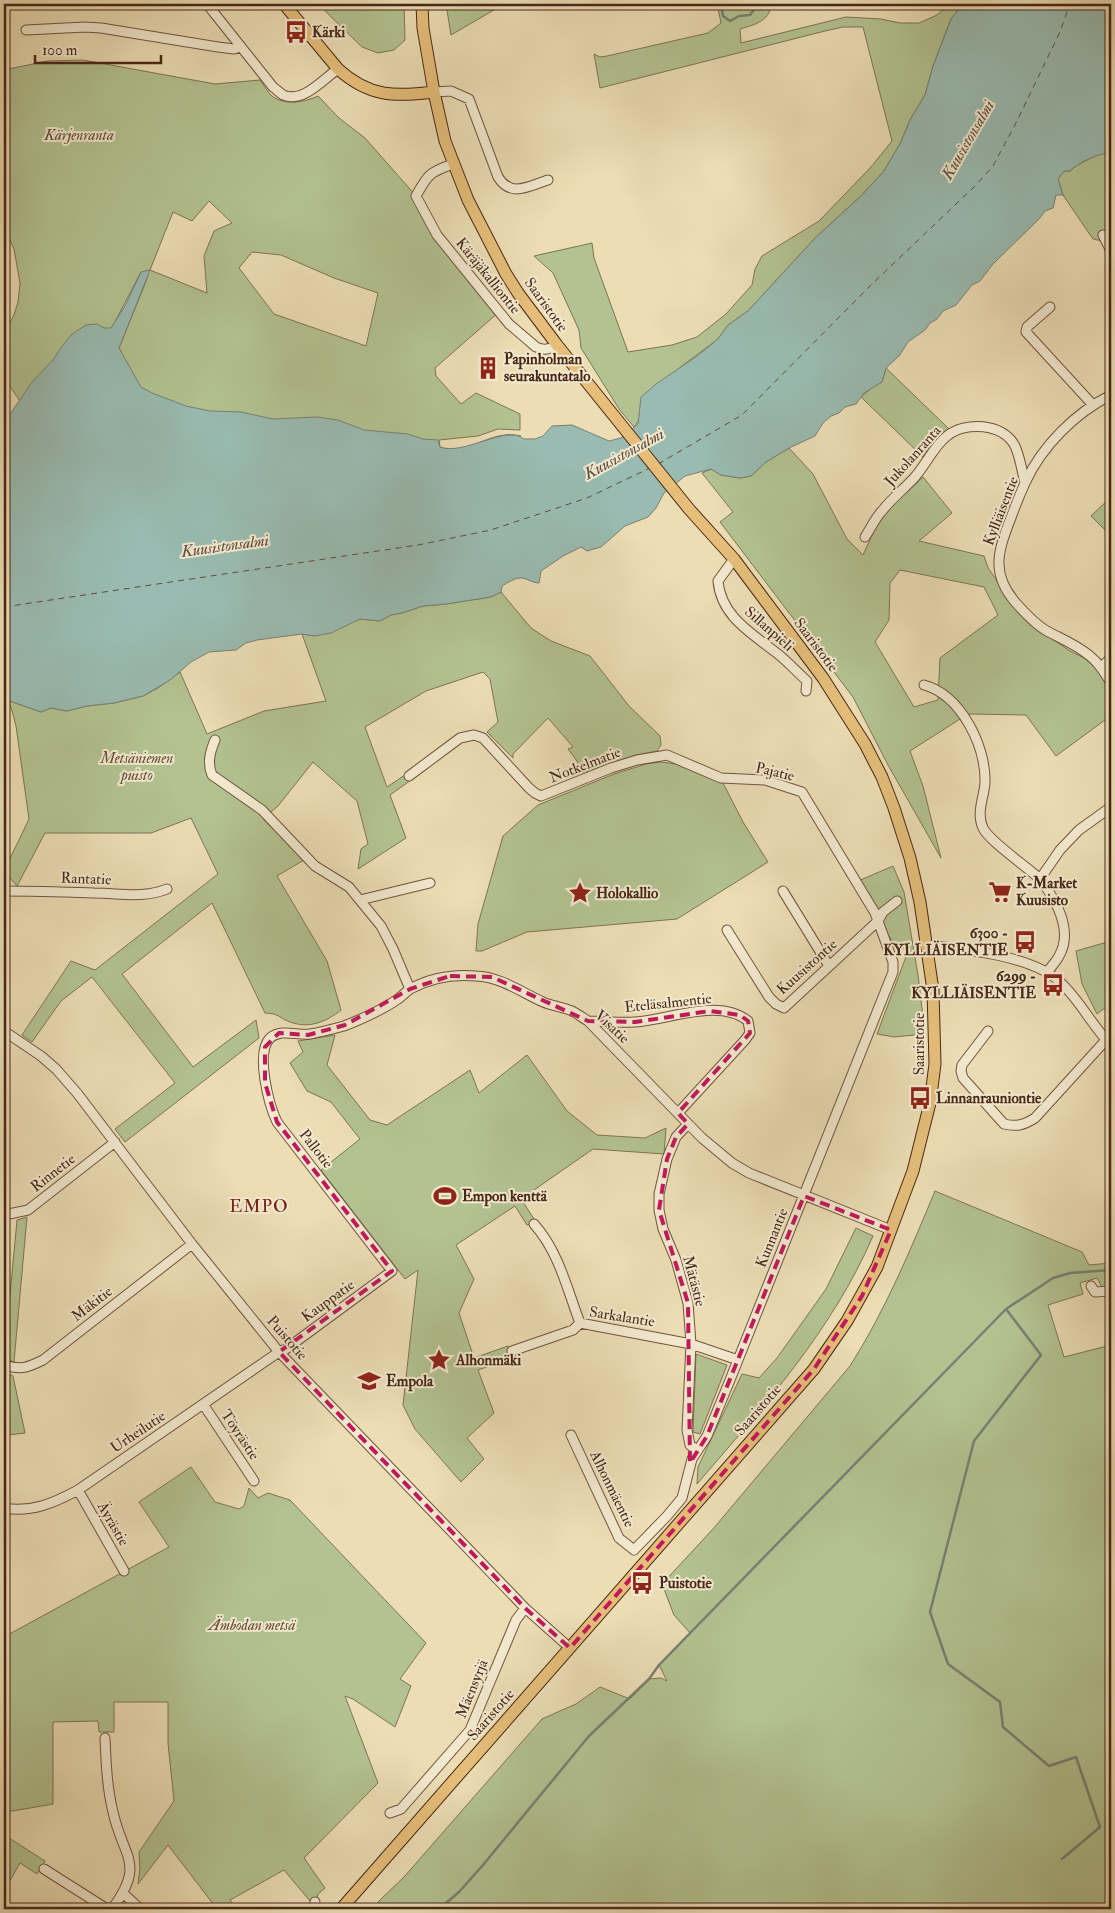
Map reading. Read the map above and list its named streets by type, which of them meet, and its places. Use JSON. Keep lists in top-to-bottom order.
{
  "streets": {
    "main road": ["Saaristotie"],
    "street": [
      "Käräjäkalliontie",
      "Jukolanranta",
      "Kylliäisentie",
      "Sillanpieli",
      "Notkelmatie",
      "Pajatie",
      "Rantatie",
      "Kuusistontie",
      "Eteläsalmentie",
      "Visatie",
      "Pallotie",
      "Rinnetie",
      "Kunnantie",
      "Mätästie",
      "Kauppatie",
      "Mäkitie",
      "Sarkalantie",
      "Puistotie",
      "Urheilutie",
      "Töyrästie",
      "Alhonmäentie",
      "Äyrästie",
      "Mäensyrjä"
    ]
  },
  "crossings": [
    ["Käräjäkalliontie", "Saaristotie"],
    ["Saaristotie", "Sillanpieli"],
    ["Saaristotie", "Visatie"],
    ["Saaristotie", "Puistotie"],
    ["Jukolanranta", "Kylliäisentie"],
    ["Notkelmatie", "Pajatie"],
    ["Pajatie", "Kuusistontie"],
    ["Pajatie", "Kunnantie"],
    ["Kuusistontie", "Kunnantie"],
    ["Eteläsalmentie", "Visatie"],
    ["Visatie", "Pallotie"],
    ["Visatie", "Kunnantie"],
    ["Visatie", "Mätästie"],
    ["Pallotie", "Kauppatie"],
    ["Rinnetie", "Puistotie"],
    ["Kunnantie", "Mätästie"],
    ["Kunnantie", "Sarkalantie"],
    ["Kunnantie", "Alhonmäentie"],
    ["Mätästie", "Sarkalantie"],
    ["Kauppatie", "Puistotie"],
    ["Kauppatie", "Urheilutie"],
    ["Mäkitie", "Puistotie"],
    ["Puistotie", "Urheilutie"],
    ["Puistotie", "Mäensyrjä"],
    ["Urheilutie", "Töyrästie"],
    ["Urheilutie", "Äyrästie"]
  ],
  "districts": ["EMPO"],
  "water": ["Kuusistonsalmi"],
  "parks": ["Kärjenranta", "Metsäniemen puisto", "Ämbodan metsä"],
  "places": {
    "bus stop": [
      "Kärki",
      "6300 - KYLLIÄISENTIE",
      "6299 - KYLLIÄISENTIE",
      "Linnanrauniontie",
      "Puistotie"
    ],
    "building": ["Papinholman seurakuntatalo"],
    "supermarket": ["K-Market Kuusisto"],
    "place": ["Holokallio", "Alhonmäki"],
    "sports": ["Empon kenttä"],
    "school or university": ["Empola"]
  },
  "scale_bar": "100 m"
}
